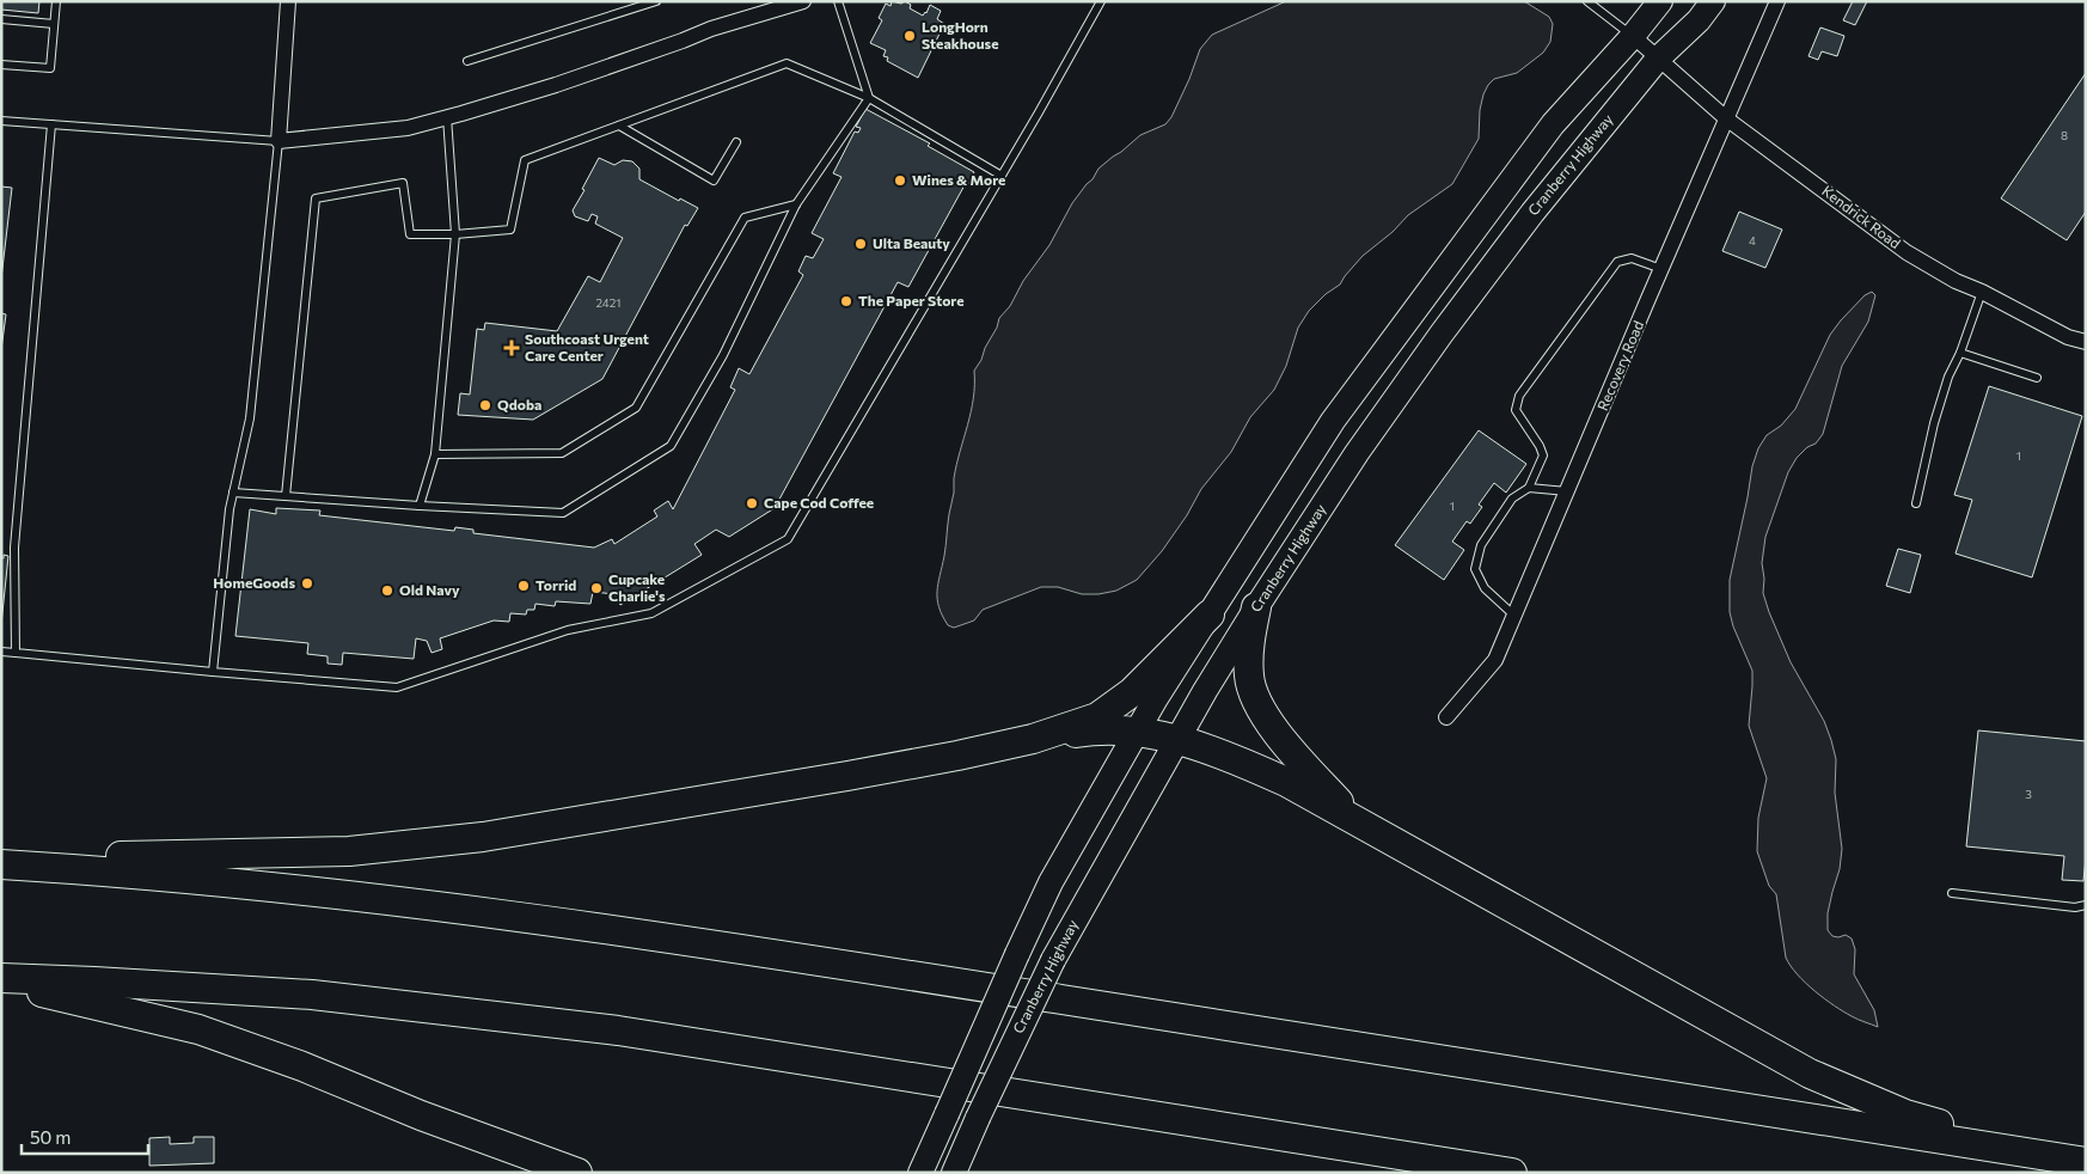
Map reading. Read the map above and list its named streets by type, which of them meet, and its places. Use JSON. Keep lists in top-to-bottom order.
{
  "streets": {
    "main road": ["Cranberry Highway"],
    "street": ["Kendrick Road", "Recovery Road"]
  },
  "crossings": [
    ["Cranberry Highway", "Kendrick Road"],
    ["Kendrick Road", "Recovery Road"]
  ],
  "places": {
    "other": [
      "LongHorn Steakhouse",
      "Wines & More",
      "Ulta Beauty",
      "The Paper Store",
      "Qdoba",
      "Cape Cod Coffee",
      "HomeGoods",
      "Torrid",
      "Cupcake Charlie's",
      "Old Navy"
    ],
    "health": ["Southcoast Urgent Care Center"]
  },
  "house_numbers": [
    "8",
    "4",
    "2421",
    "1",
    "1",
    "3"
  ],
  "scale_bar": "50 m"
}
